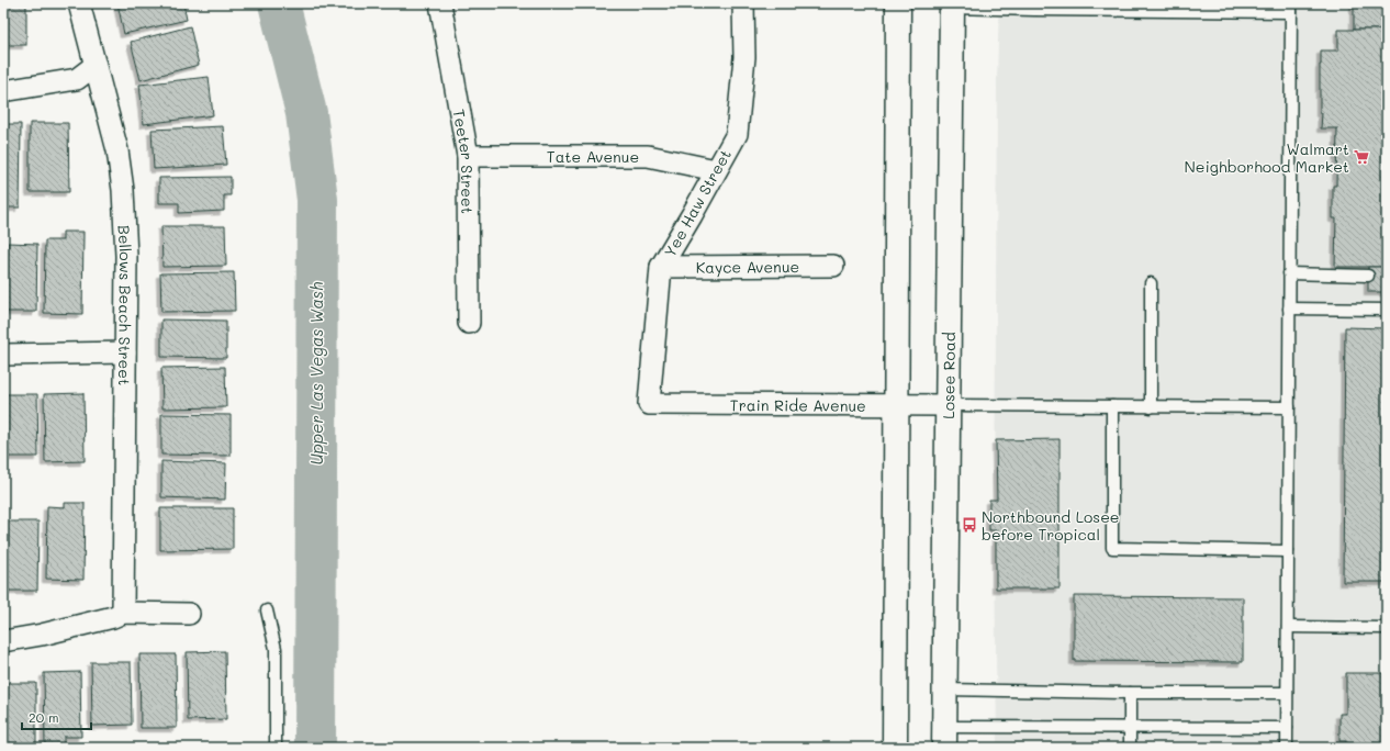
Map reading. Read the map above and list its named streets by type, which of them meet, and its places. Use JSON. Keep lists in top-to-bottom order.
{
  "streets": {
    "main road": ["Losee Road"],
    "street": [
      "Tate Avenue",
      "Teeter Street",
      "Yee Haw Street",
      "Kayce Avenue",
      "Bellows Beach Street",
      "Train Ride Avenue"
    ]
  },
  "crossings": [
    ["Tate Avenue", "Teeter Street"],
    ["Tate Avenue", "Yee Haw Street"],
    ["Yee Haw Street", "Kayce Avenue"],
    ["Yee Haw Street", "Train Ride Avenue"],
    ["Losee Road", "Train Ride Avenue"]
  ],
  "water": ["Upper Las Vegas Wash"],
  "places": {
    "supermarket": ["Walmart Neighborhood Market"],
    "bus stop": ["Northbound Losee before Tropical"]
  },
  "scale_bar": "20 m"
}
